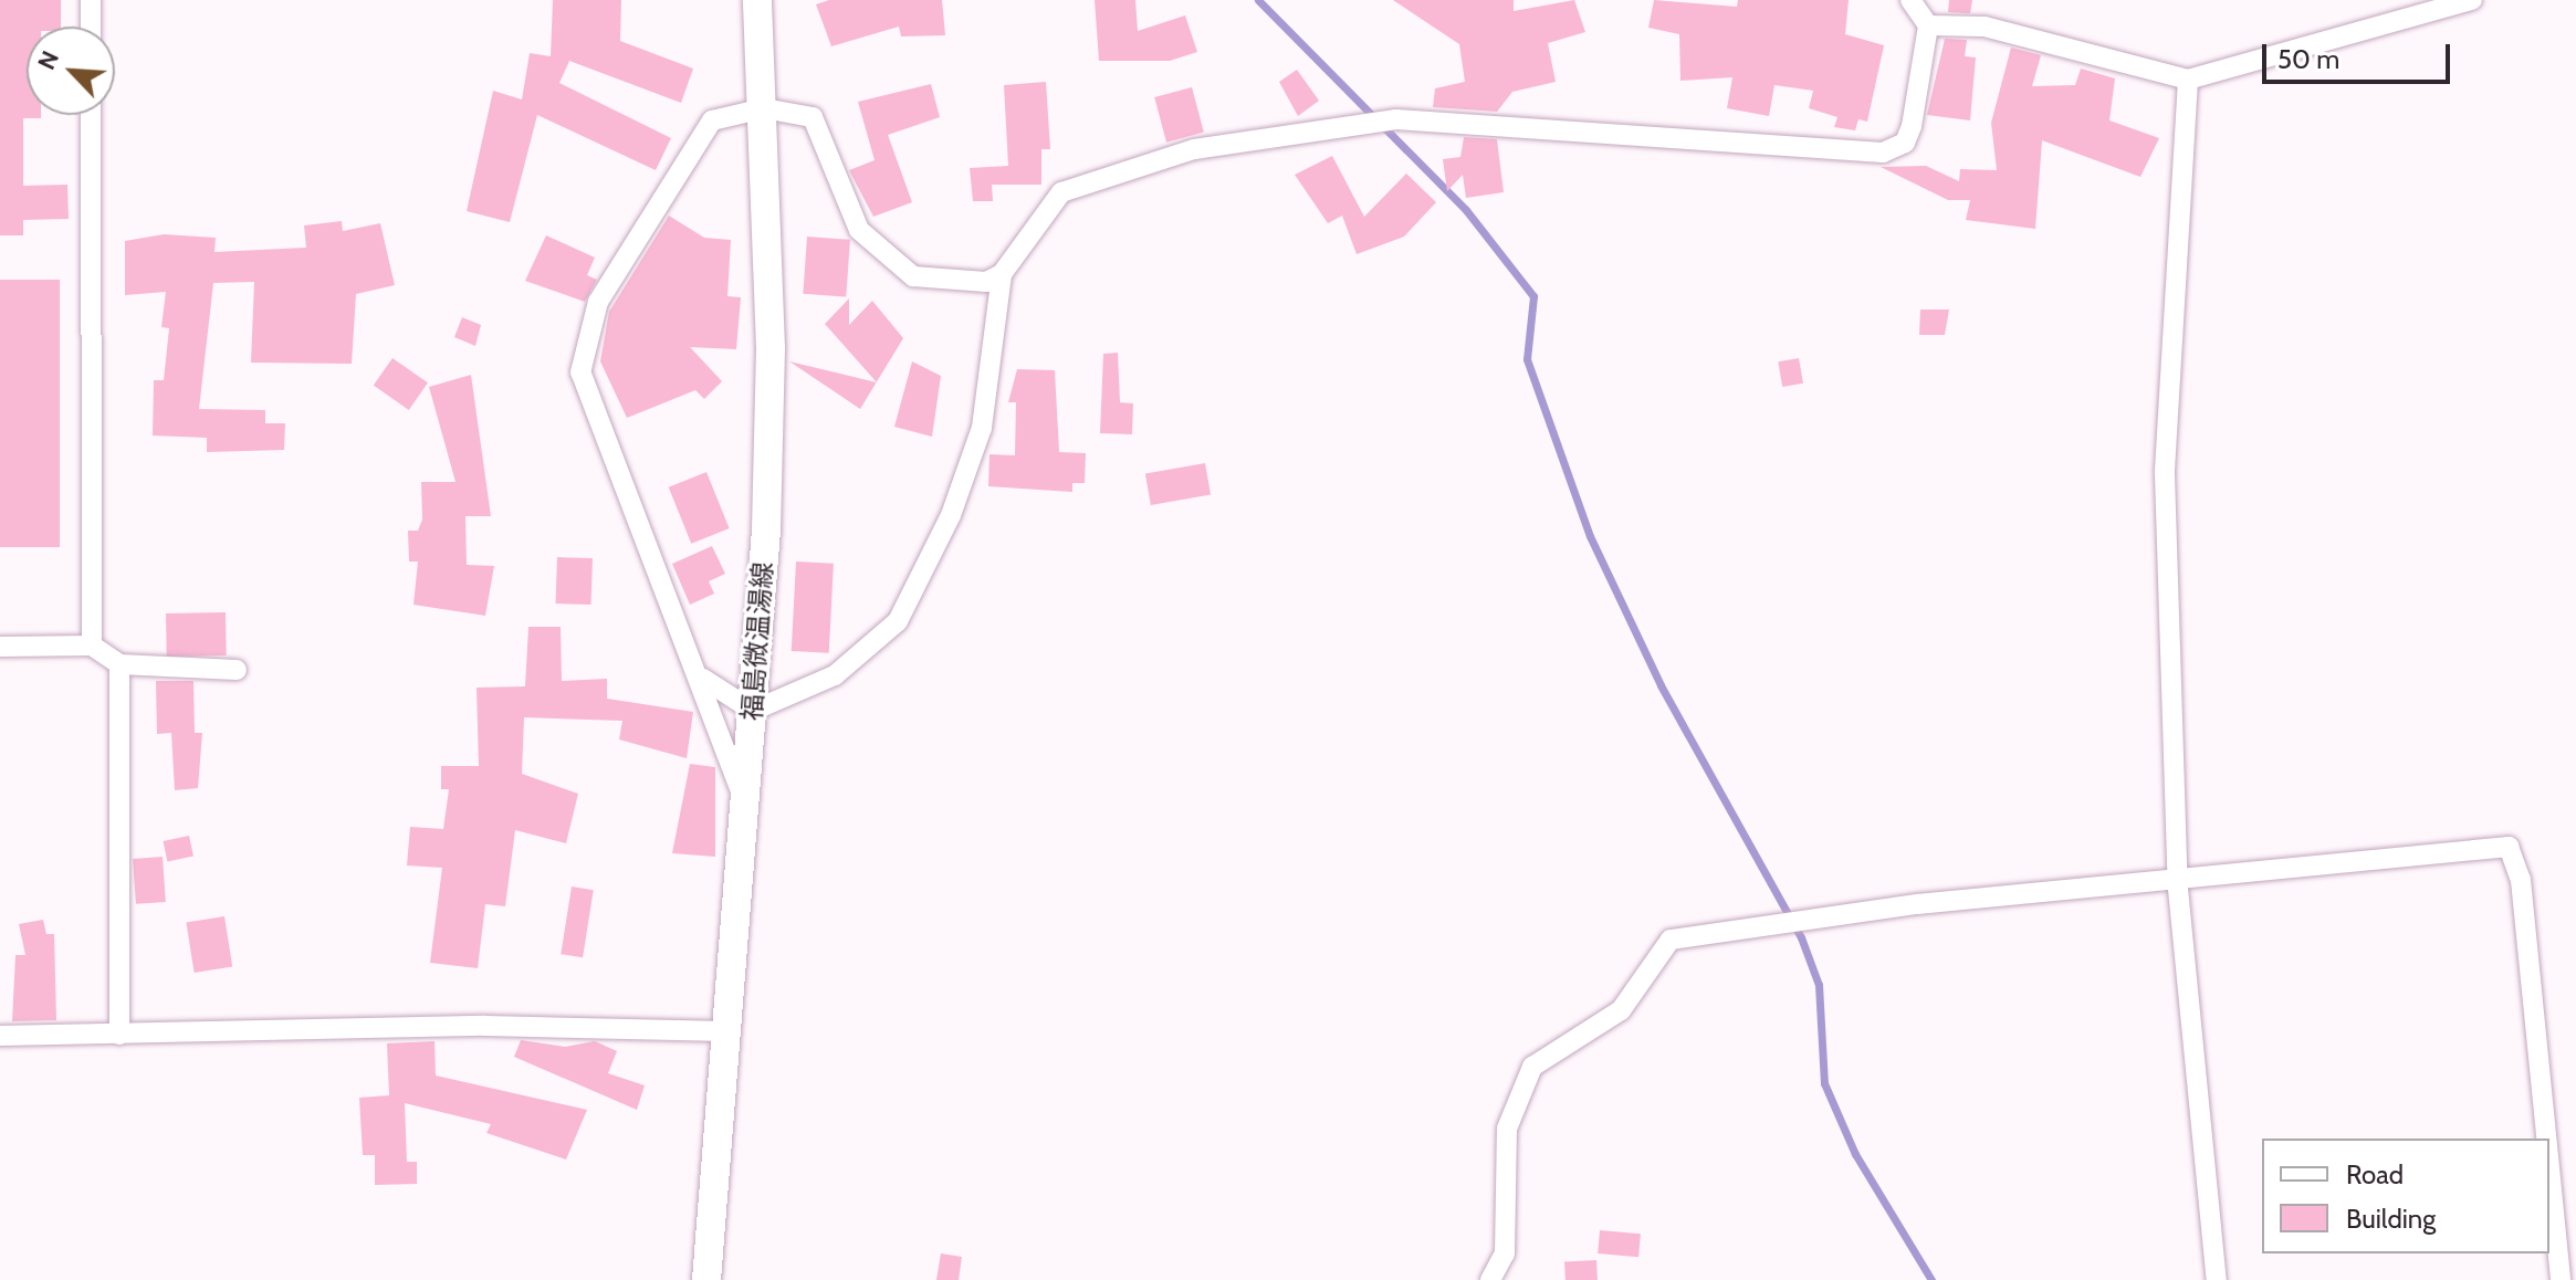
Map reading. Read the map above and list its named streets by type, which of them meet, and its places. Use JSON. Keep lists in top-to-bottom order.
{
  "streets": {
    "main road": ["福島微温湯線"]
  },
  "legend": ["Road", "Building"],
  "scale_bar": "50 m",
  "north": "top left"
}
